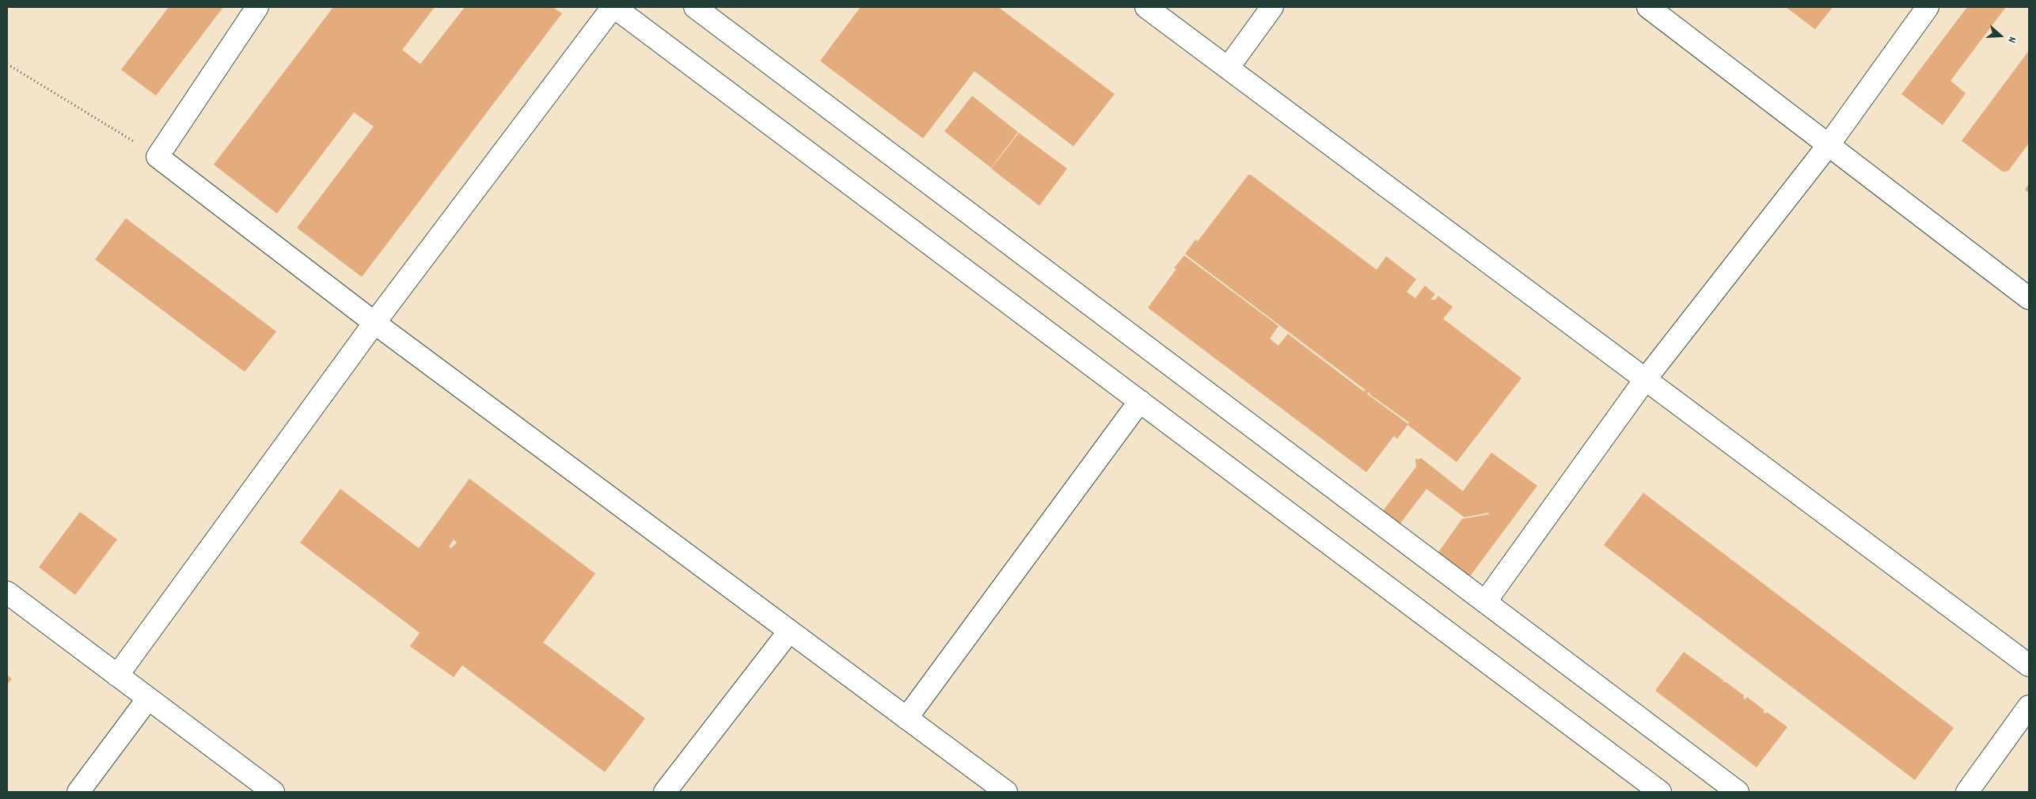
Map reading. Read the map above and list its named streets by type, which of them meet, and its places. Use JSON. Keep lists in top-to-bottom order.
{
  "north": "right"
}
